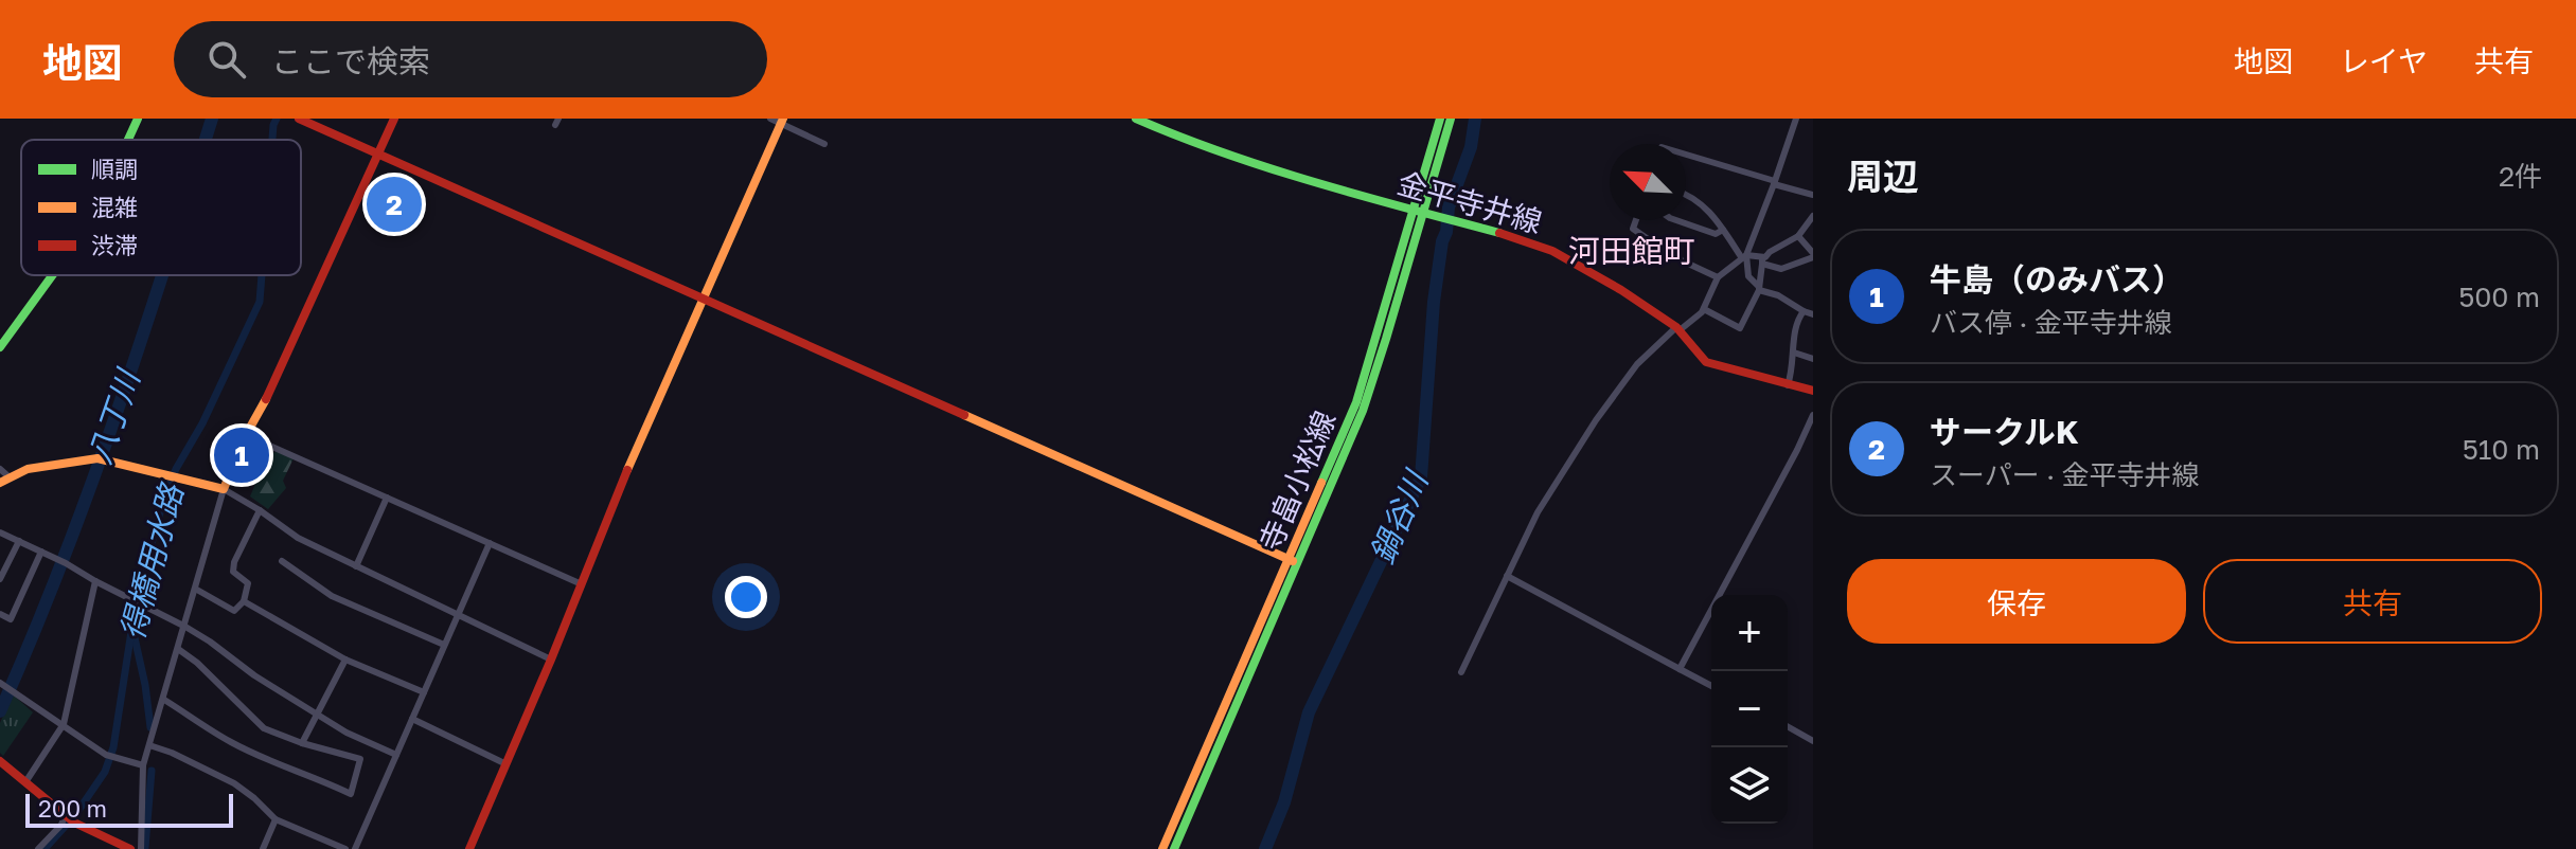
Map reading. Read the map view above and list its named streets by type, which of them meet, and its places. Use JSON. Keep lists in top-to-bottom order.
{
  "streets": {
    "main road": ["金平寺井線", "寺畠小松線"]
  },
  "crossings": [
    ["金平寺井線", "寺畠小松線"]
  ],
  "districts": ["河田館町"],
  "water": ["八丁川", "鍋谷川", "得橋用水路"],
  "legend": ["順調", "混雑", "渋滞"],
  "scale_bar": "200 m",
  "north": "top left",
  "page": {
    "header": "地図",
    "search": "ここで検索",
    "nav": ["地図", "レイヤ", "共有"],
    "heading": ["周辺", "2件"],
    "pins": ["2", "1"],
    "list": [
      {
        "mark": "1",
        "name": "牛島（のみバス）",
        "note": "バス停 · 金平寺井線",
        "value": "500 m"
      },
      {
        "mark": "2",
        "name": "サークルK",
        "note": "スーパー · 金平寺井線",
        "value": "510 m"
      }
    ],
    "buttons": ["保存", "共有"],
    "map_buttons": ["+", "−"],
    "scale": "200 m"
  }
}
